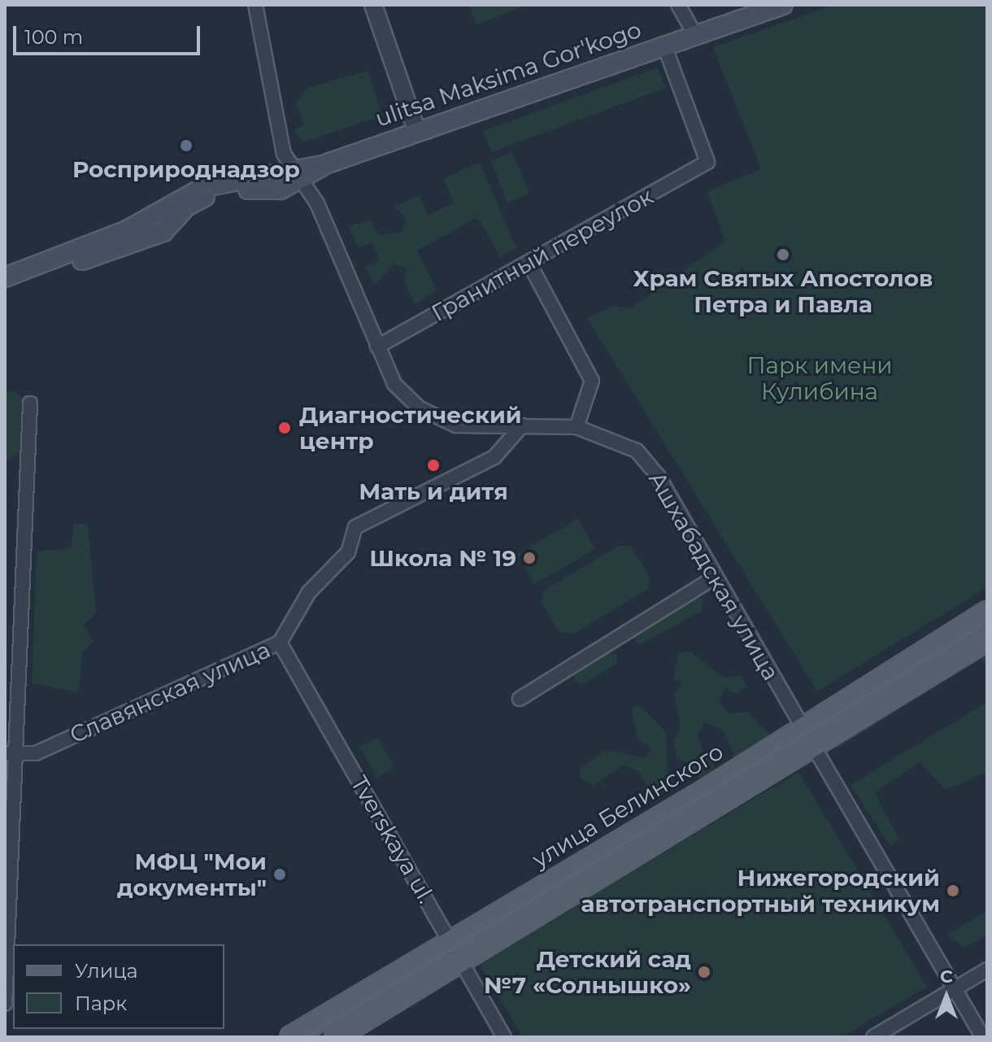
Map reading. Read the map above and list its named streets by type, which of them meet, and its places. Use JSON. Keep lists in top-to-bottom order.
{
  "streets": {
    "main road": ["ulitsa Maksima Gor'kogo", "улица Белинского"],
    "street": [
      "Гранитный переулок",
      "Ашхабадская улица",
      "Славянская улица",
      "Tverskaya ul."
    ]
  },
  "crossings": [
    ["ulitsa Maksima Gor'kogo", "Гранитный переулок"],
    ["ulitsa Maksima Gor'kogo", "Ашхабадская улица"],
    ["Гранитный переулок", "Ашхабадская улица"],
    ["Ашхабадская улица", "Славянская улица"],
    ["Ашхабадская улица", "улица Белинского"],
    ["Славянская улица", "Tverskaya ul."],
    ["улица Белинского", "Tverskaya ul."]
  ],
  "parks": ["Парк имени Кулибина"],
  "places": [
    "Росприроднадзор",
    "Храм Святых Апостолов Петра и Павла",
    "Диагностический центр",
    "Мать и дитя",
    "Школа № 19",
    "МФЦ \"Мои документы\"",
    "Нижегородский автотранспортный техникум",
    "Детский сад №7 «Солнышко»"
  ],
  "legend": ["Улица", "Парк"],
  "scale_bar": "100 m",
  "north": "top"
}
